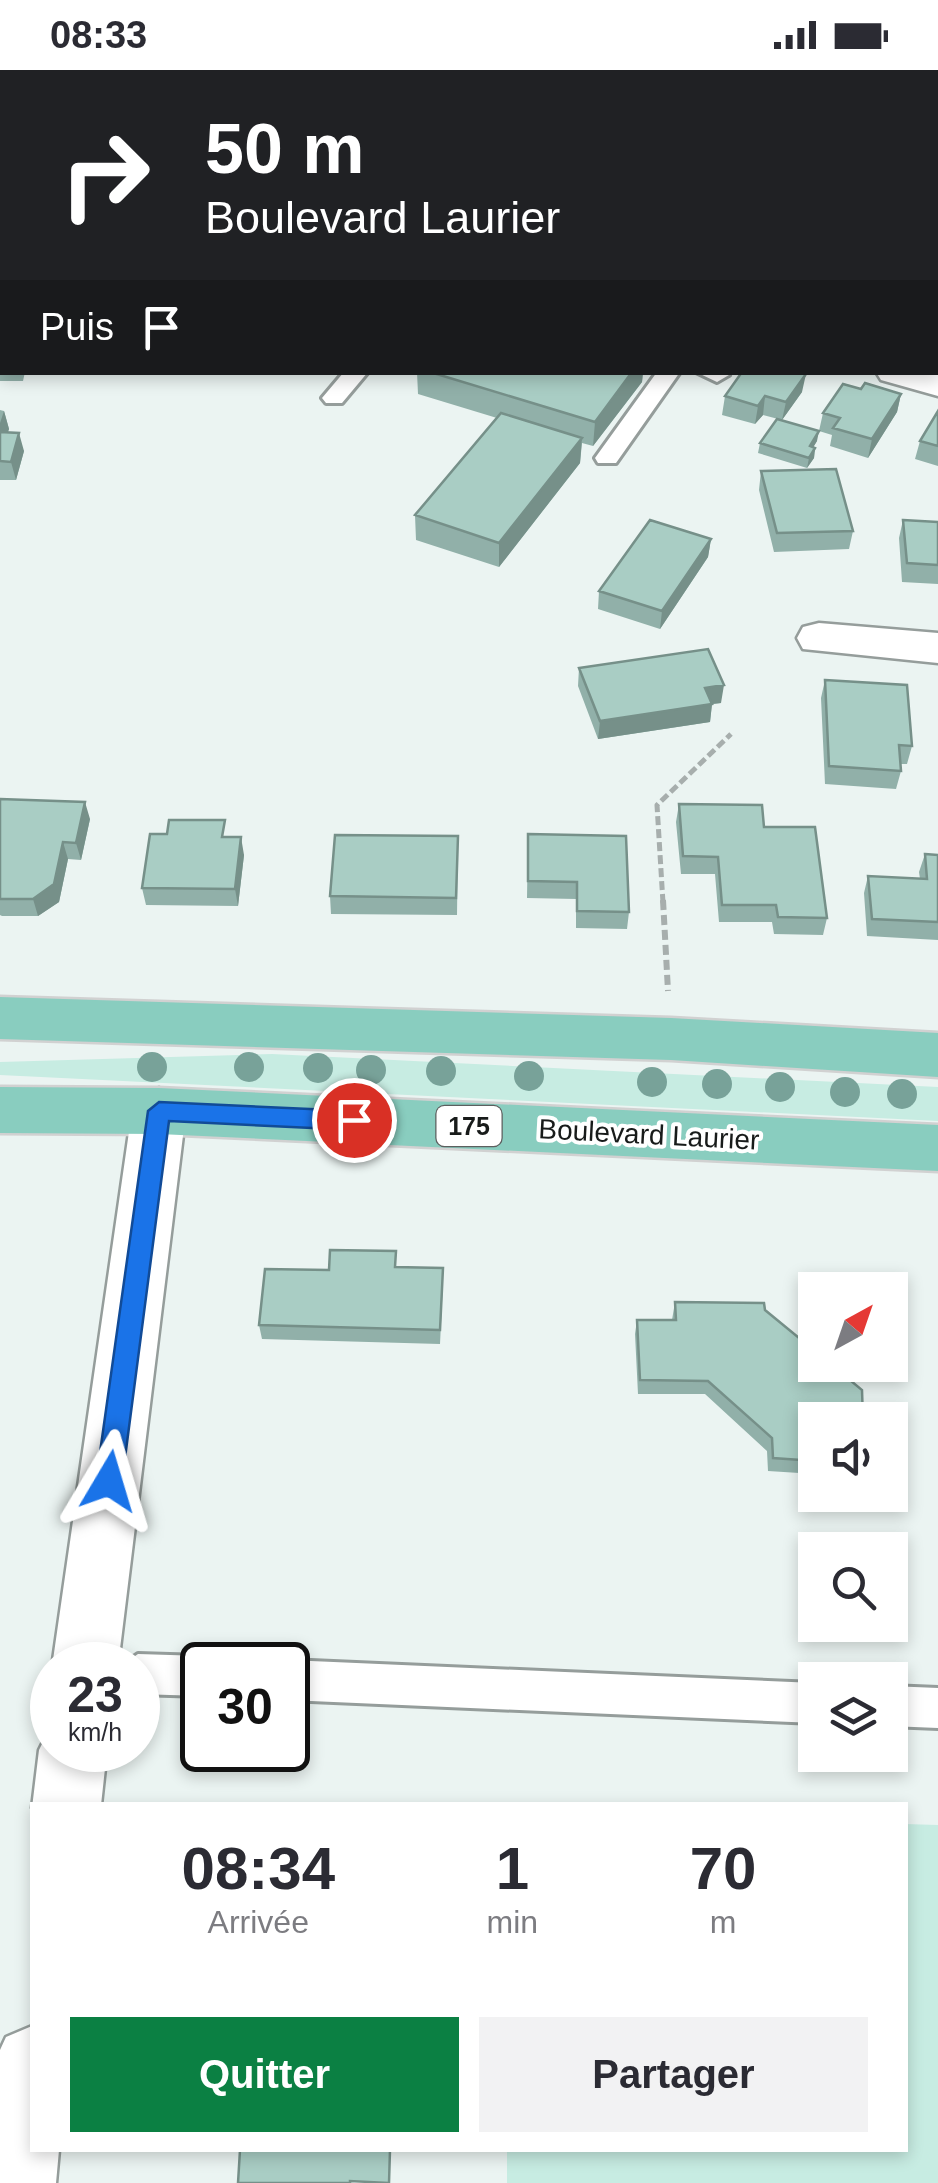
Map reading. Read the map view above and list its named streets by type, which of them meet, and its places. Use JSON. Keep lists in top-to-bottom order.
{
  "streets": {
    "main road": ["175", "Boulevard Laurier"]
  },
  "north": "top right",
  "page": {
    "status": "08:33",
    "turn": ["50 m", "Boulevard Laurier"],
    "then": "Puis",
    "speed": "23 km/h",
    "limit": "30",
    "eta": [
      "08:34",
      "Arrivée",
      "1",
      "min",
      "70",
      "m"
    ],
    "buttons": ["Quitter", "Partager"]
  }
}
